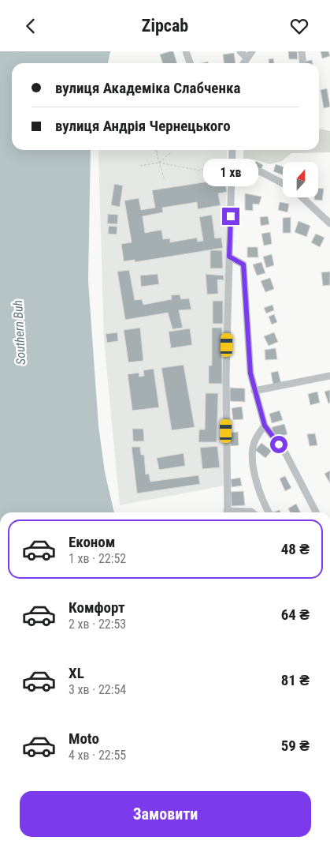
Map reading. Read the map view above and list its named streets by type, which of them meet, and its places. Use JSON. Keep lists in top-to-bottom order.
{
  "water": ["Southern Buh"],
  "north": "top",
  "page": {
    "header": "Zipcab",
    "banner": ["вулиця Академіка Слабченка", "вулиця Андрія Чернецького"],
    "bubble": "1 хв",
    "list": [
      {
        "name": "Економ",
        "note": "1 хв · 22:52",
        "value": "48 ₴"
      },
      {
        "name": "Комфорт",
        "note": "2 хв · 22:53",
        "value": "64 ₴"
      },
      {
        "name": "XL",
        "note": "3 хв · 22:54",
        "value": "81 ₴"
      },
      {
        "name": "Moto",
        "note": "4 хв · 22:55",
        "value": "59 ₴"
      }
    ],
    "buttons": "Замовити"
  }
}
